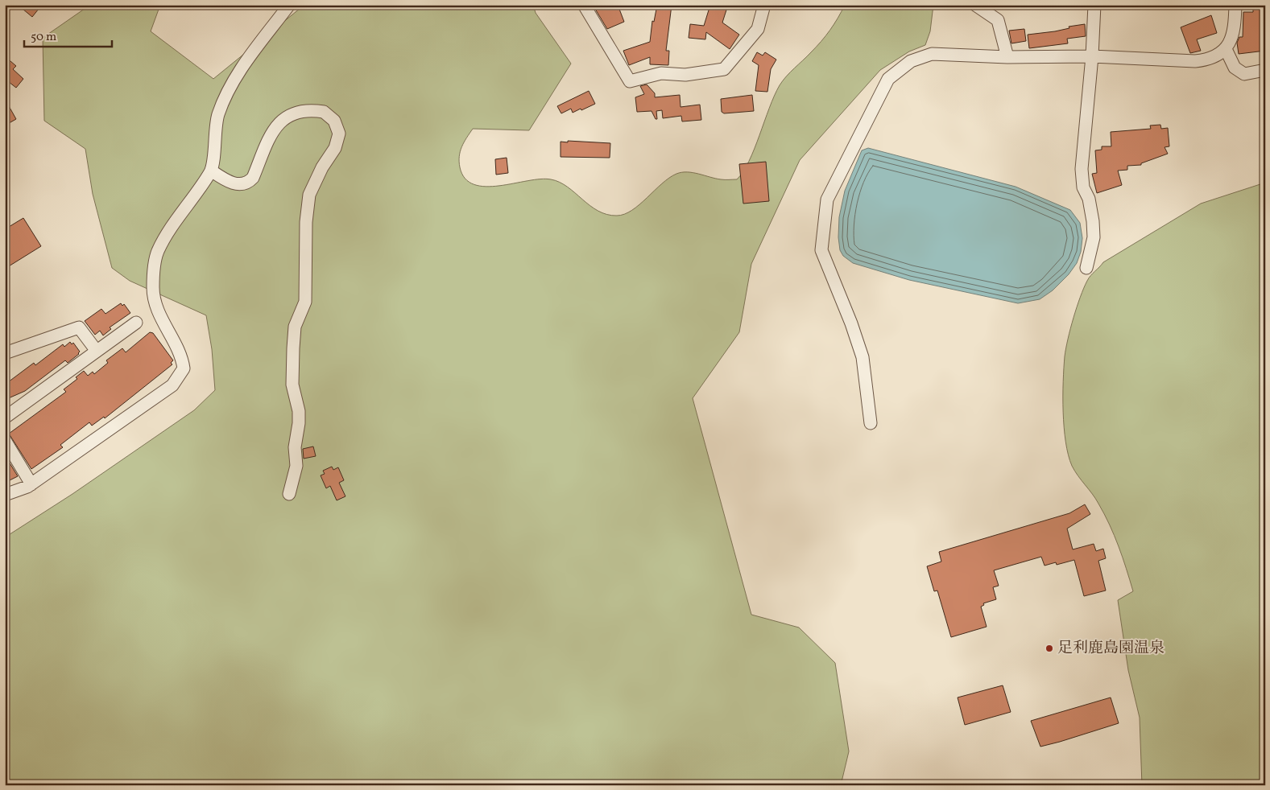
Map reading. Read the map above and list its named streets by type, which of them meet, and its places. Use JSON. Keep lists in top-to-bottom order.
{
  "places": ["足利鹿島園温泉"],
  "scale_bar": "50 m"
}
